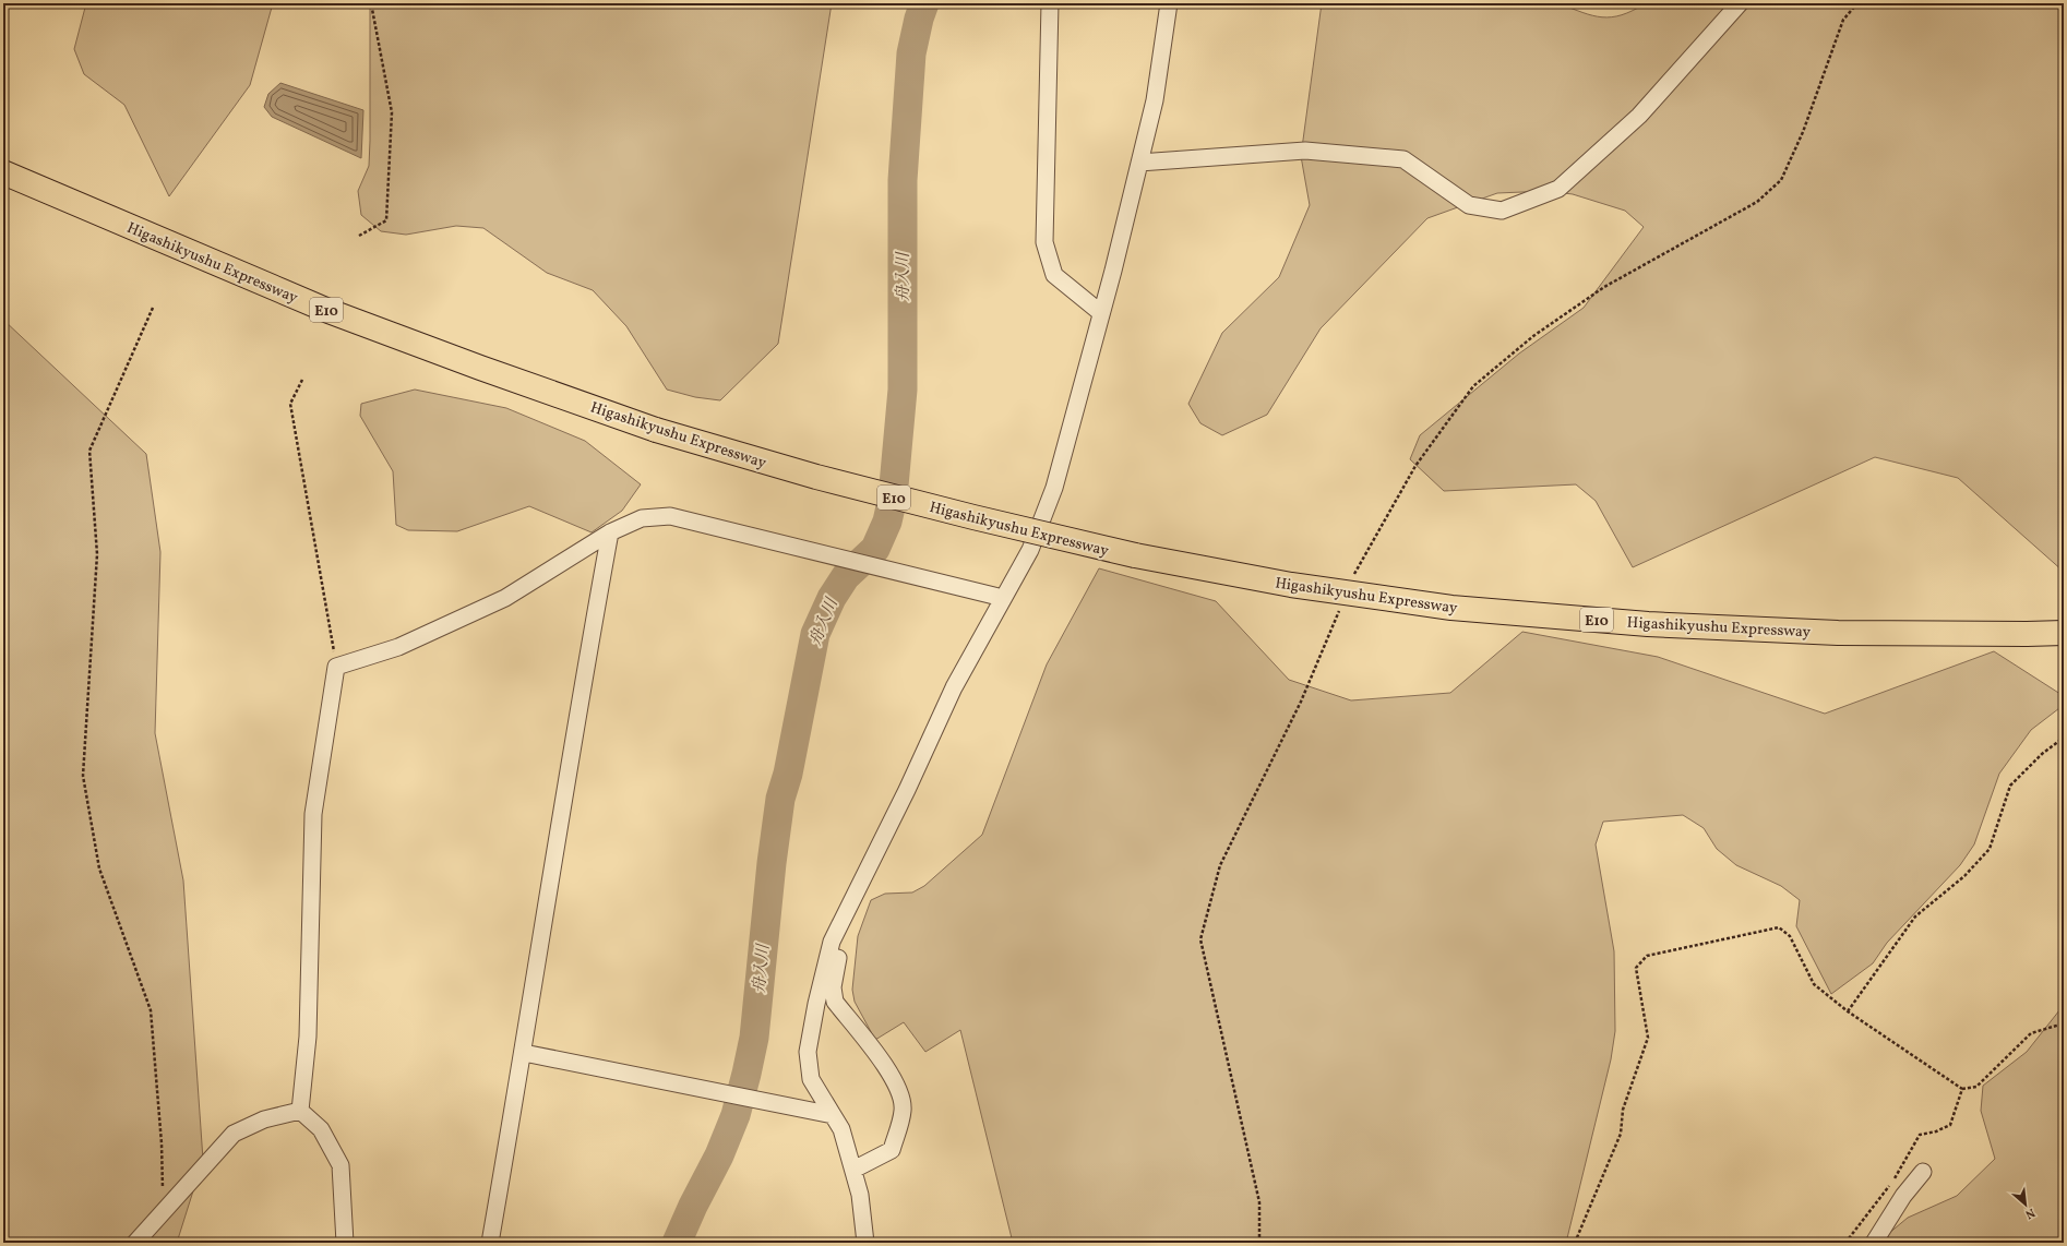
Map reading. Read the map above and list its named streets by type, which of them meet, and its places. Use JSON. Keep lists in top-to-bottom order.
{
  "streets": {
    "highway": ["Higashikyushu Expressway", "E10"]
  },
  "water": ["舟入川"],
  "north": "bottom right"
}
